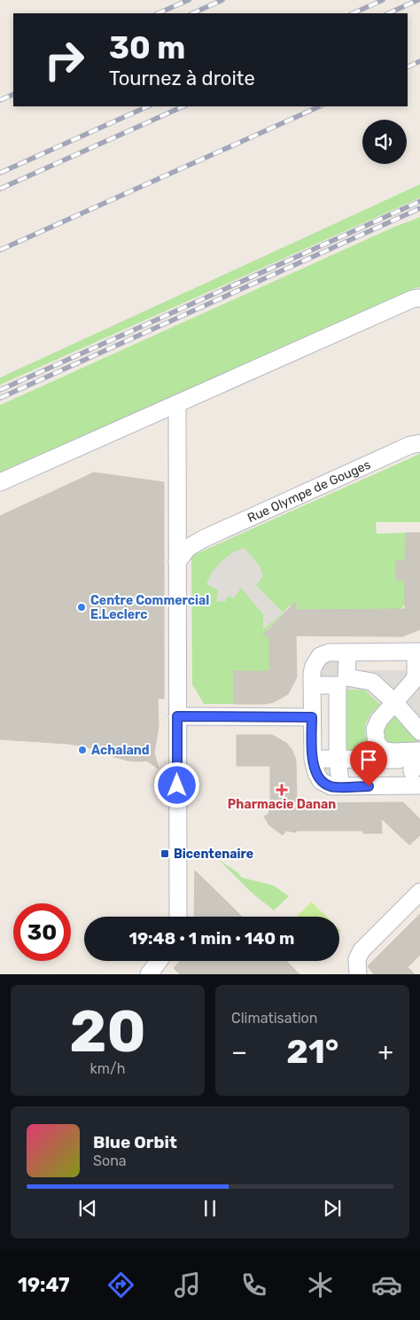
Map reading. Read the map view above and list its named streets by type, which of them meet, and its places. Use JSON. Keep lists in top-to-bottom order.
{
  "streets": {
    "street": ["Rue Olympe de Gouges"]
  },
  "places": {
    "other": ["Centre Commercial E.Leclerc", "Achaland"],
    "health": ["Pharmacie Danan"],
    "transit": ["Bicentenaire"]
  },
  "page": {
    "turn": ["30 m", "Tournez à droite"],
    "limit": "30",
    "trip": "19:48 · 1 min · 140 m",
    "tile": [
      ["20", "km/h"],
      "Climatisation"
    ],
    "heat": ["−", "21°", "+"],
    "song": ["Blue Orbit", "Sona"],
    "tabs": "19:47"
  }
}
